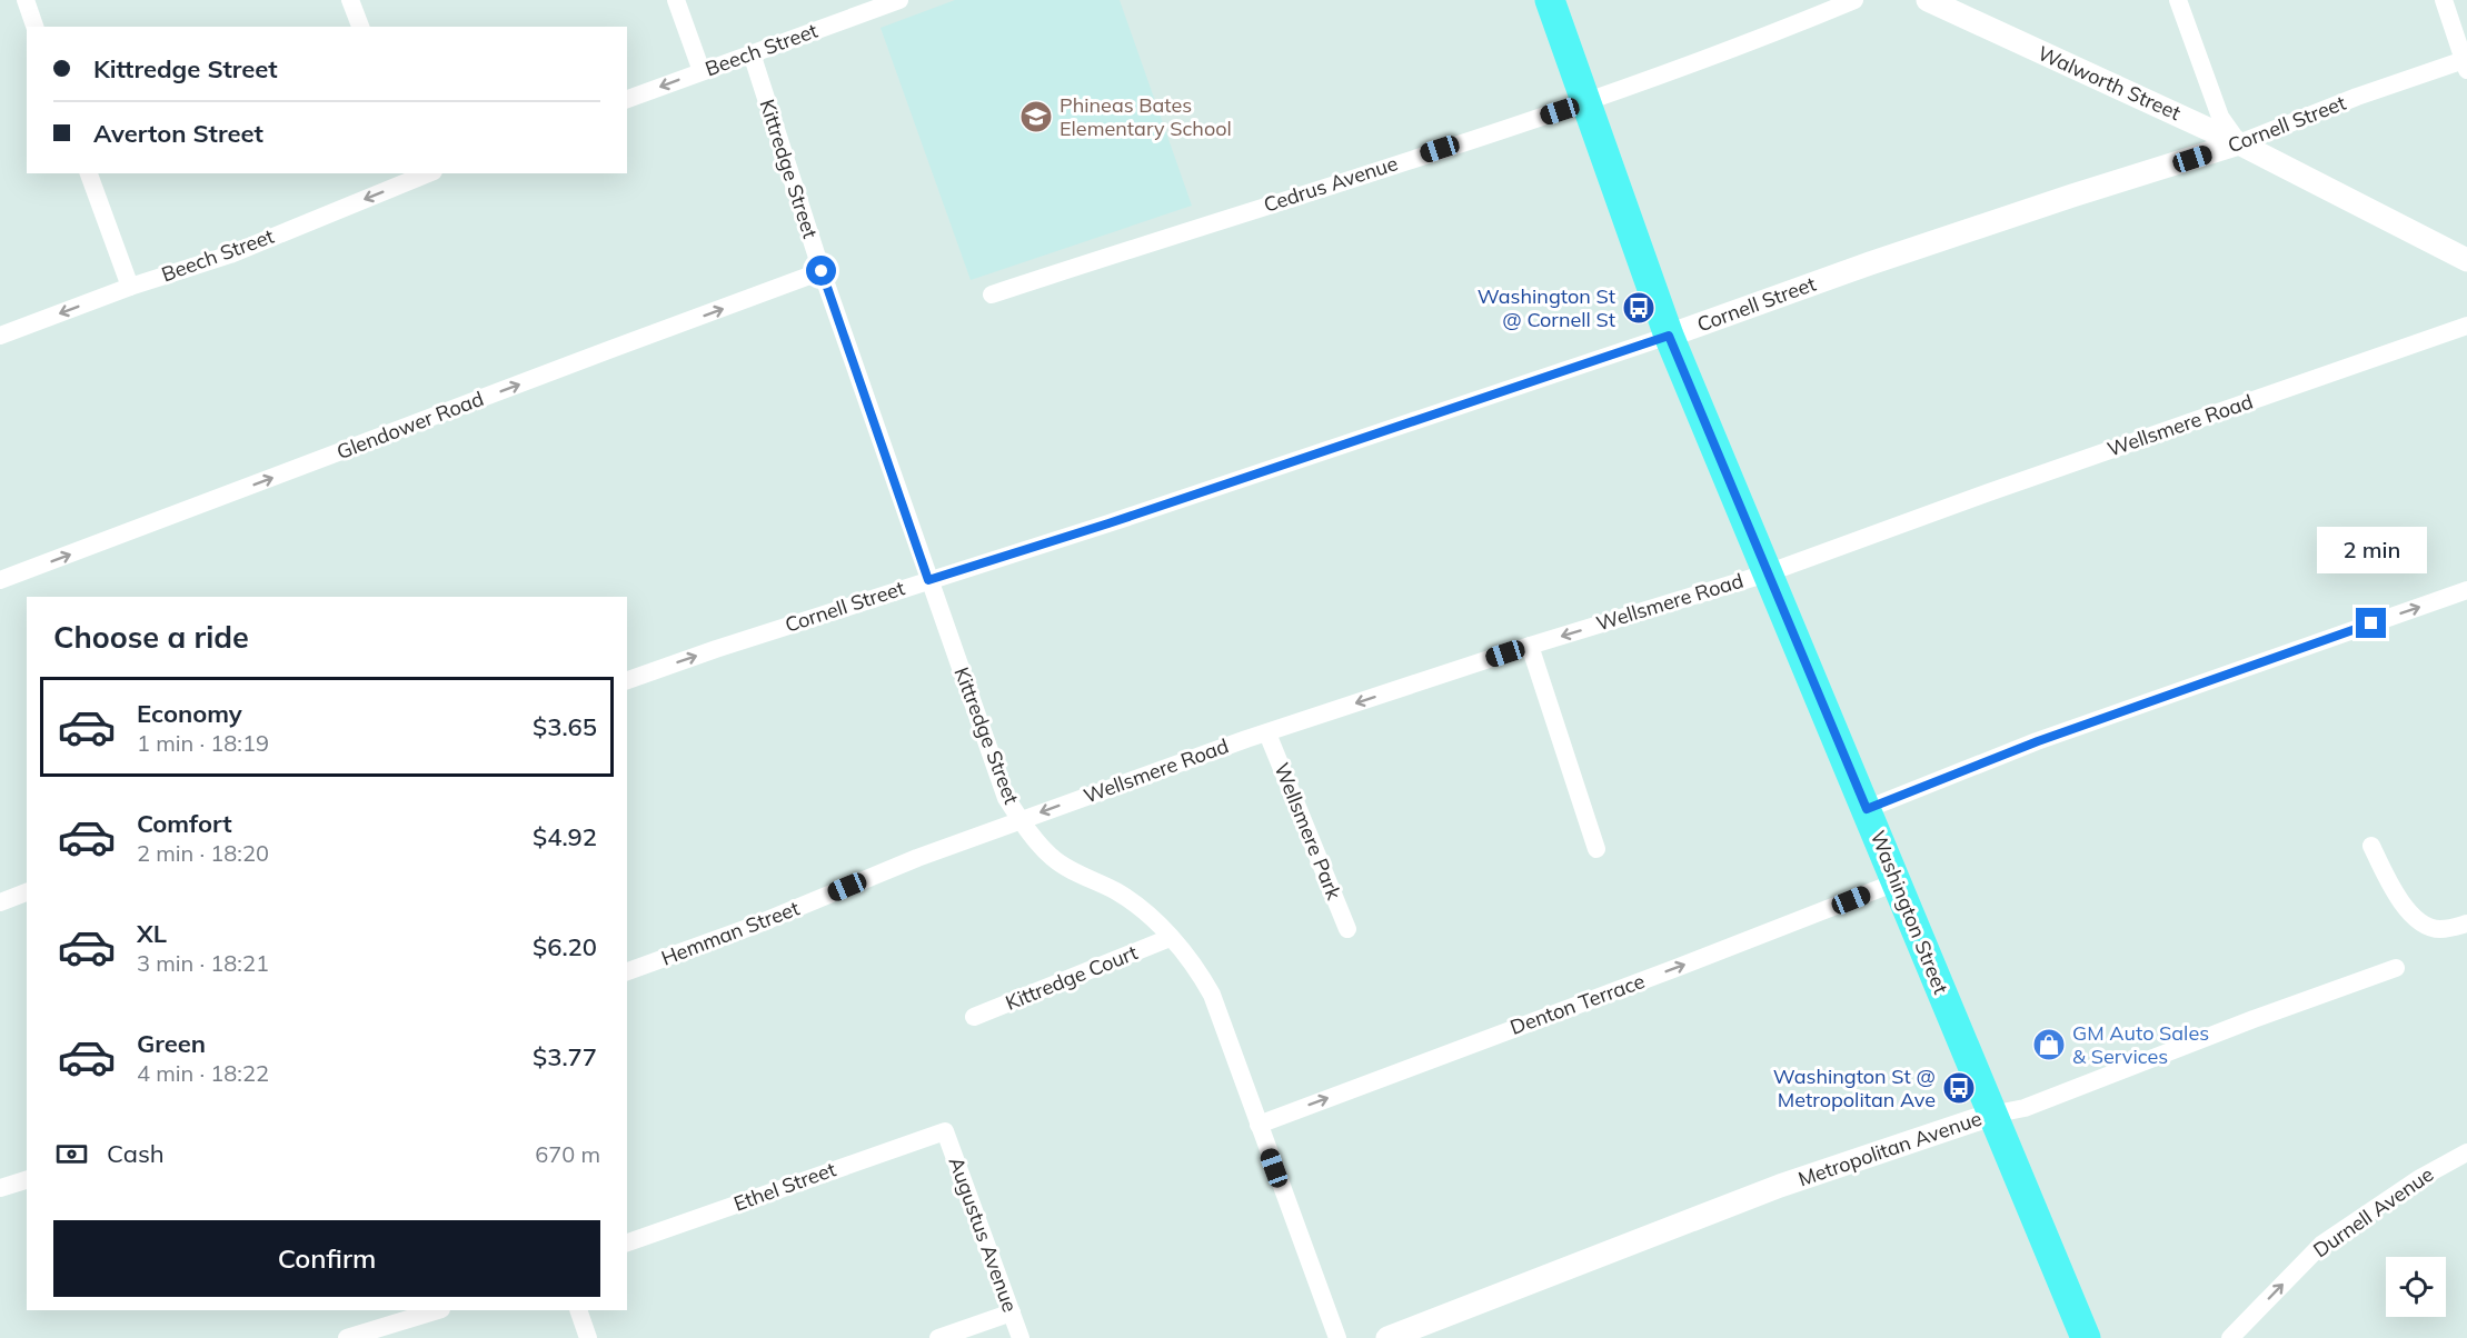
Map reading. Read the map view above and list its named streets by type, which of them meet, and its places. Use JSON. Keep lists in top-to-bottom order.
{
  "streets": {
    "main road": ["Washington Street"],
    "street": [
      "Beech Street",
      "Walworth Street",
      "Cornell Street",
      "Kittredge Street",
      "Cedrus Avenue",
      "Glendower Road",
      "Wellsmere Road",
      "Wellsmere Park",
      "Hemman Street",
      "Kittredge Court",
      "Denton Terrace",
      "Metropolitan Avenue",
      "Ethel Street",
      "Durnell Avenue",
      "Augustus Avenue"
    ]
  },
  "crossings": [
    ["Beech Street", "Kittredge Street"],
    ["Walworth Street", "Cornell Street"],
    ["Cornell Street", "Kittredge Street"],
    ["Cornell Street", "Washington Street"],
    ["Kittredge Street", "Glendower Road"],
    ["Kittredge Street", "Wellsmere Road"],
    ["Kittredge Street", "Hemman Street"],
    ["Kittredge Street", "Kittredge Court"],
    ["Kittredge Street", "Denton Terrace"],
    ["Cedrus Avenue", "Washington Street"],
    ["Wellsmere Road", "Wellsmere Park"],
    ["Wellsmere Road", "Washington Street"],
    ["Wellsmere Road", "Hemman Street"],
    ["Washington Street", "Denton Terrace"],
    ["Washington Street", "Metropolitan Avenue"],
    ["Ethel Street", "Augustus Avenue"]
  ],
  "one_way": [
    "Beech Street",
    "Glendower Road",
    "Wellsmere Road",
    "Denton Terrace",
    "Durnell Avenue"
  ],
  "places": {
    "school or university": ["Phineas Bates Elementary School"],
    "bus stop": ["Washington St @ Cornell St", "Washington St @ Metropolitan Ave"],
    "shop": ["GM Auto Sales & Services"]
  },
  "page": {
    "banner": ["Kittredge Street", "Averton Street"],
    "bubble": "2 min",
    "heading": "Choose a ride",
    "list": [
      {
        "name": "Economy",
        "note": "1 min · 18:19",
        "value": "$3.65"
      },
      {
        "name": "Comfort",
        "note": "2 min · 18:20",
        "value": "$4.92"
      },
      {
        "name": "XL",
        "note": "3 min · 18:21",
        "value": "$6.20"
      },
      {
        "name": "Green",
        "note": "4 min · 18:22",
        "value": "$3.77"
      }
    ],
    "pay": ["Cash", "670 m"],
    "buttons": "Confirm"
  }
}
